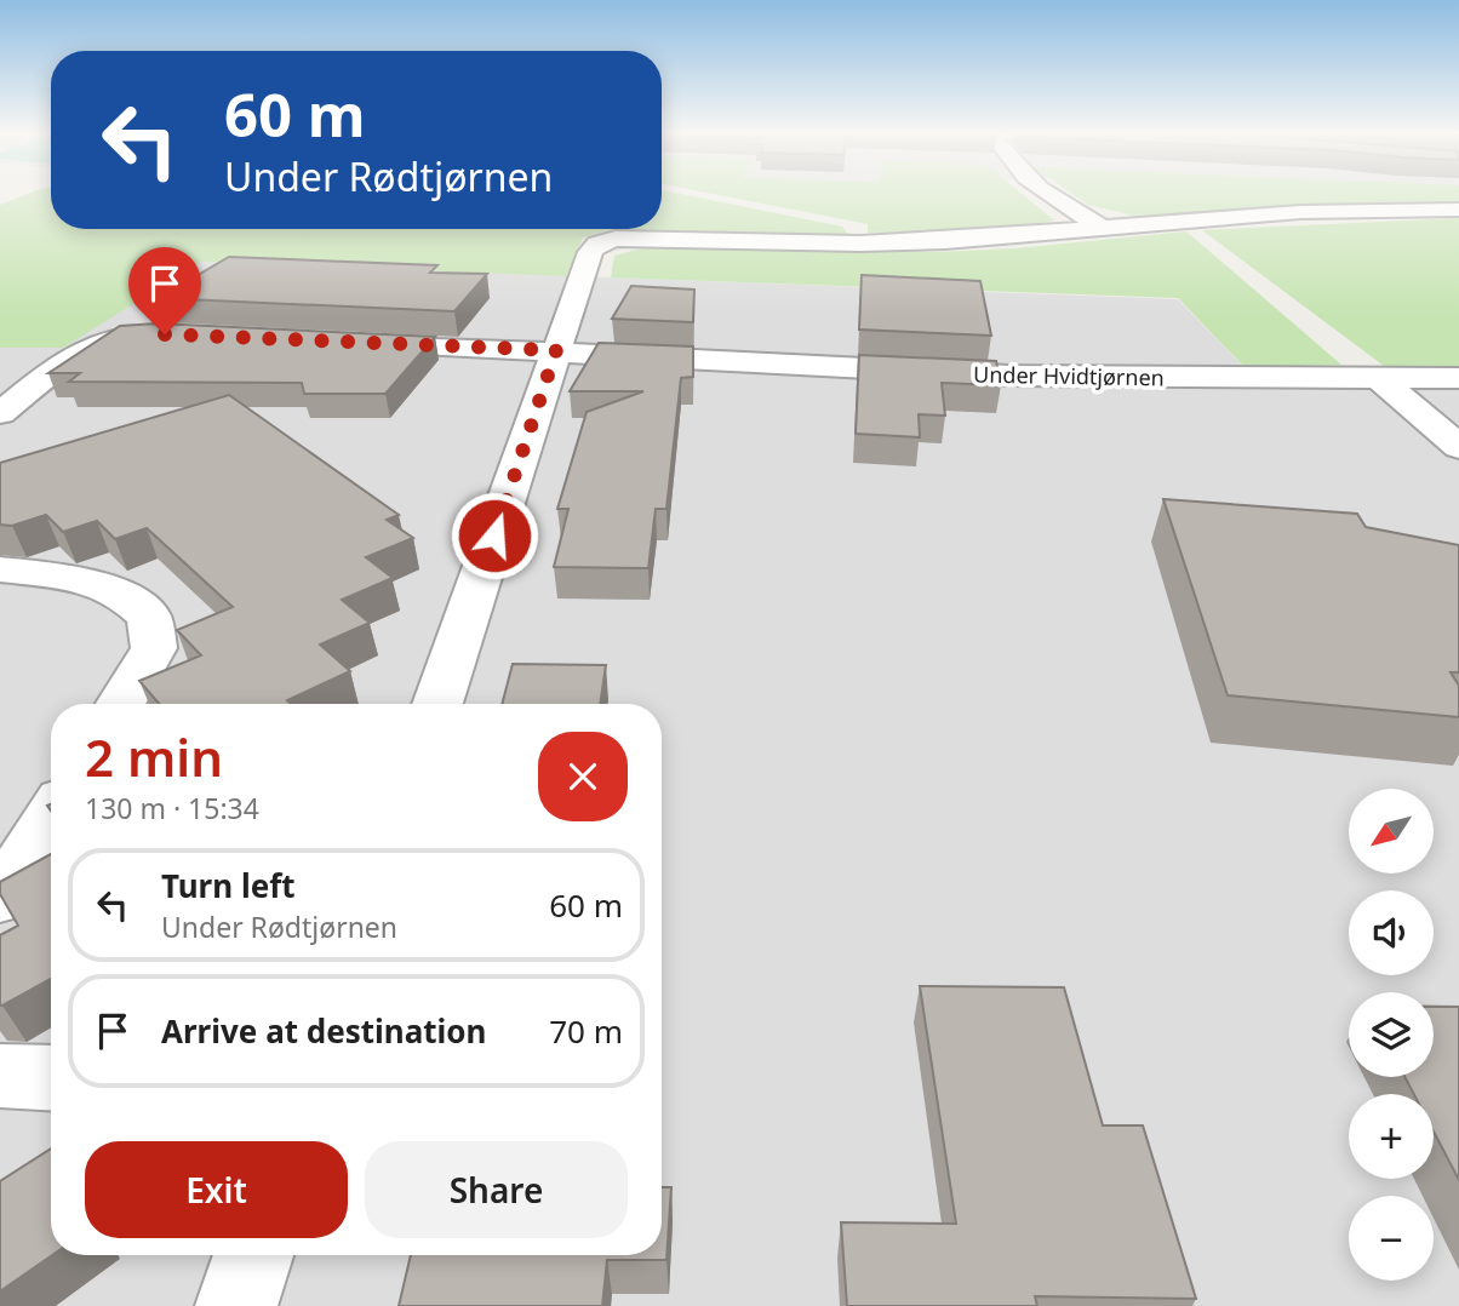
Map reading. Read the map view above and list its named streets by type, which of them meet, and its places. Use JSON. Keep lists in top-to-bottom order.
{
  "streets": {
    "street": ["Under Hvidtjørnen"]
  },
  "north": "bottom left",
  "page": {
    "turn": ["60 m", "Under Rødtjørnen"],
    "heading": ["2 min", "130 m · 15:34"],
    "map_buttons": ["+", "−"],
    "list": [
      {
        "name": "Turn left",
        "note": "Under Rødtjørnen",
        "value": "60 m"
      },
      {
        "name": "Arrive at destination",
        "value": "70 m"
      }
    ],
    "buttons": ["Exit", "Share"]
  }
}
